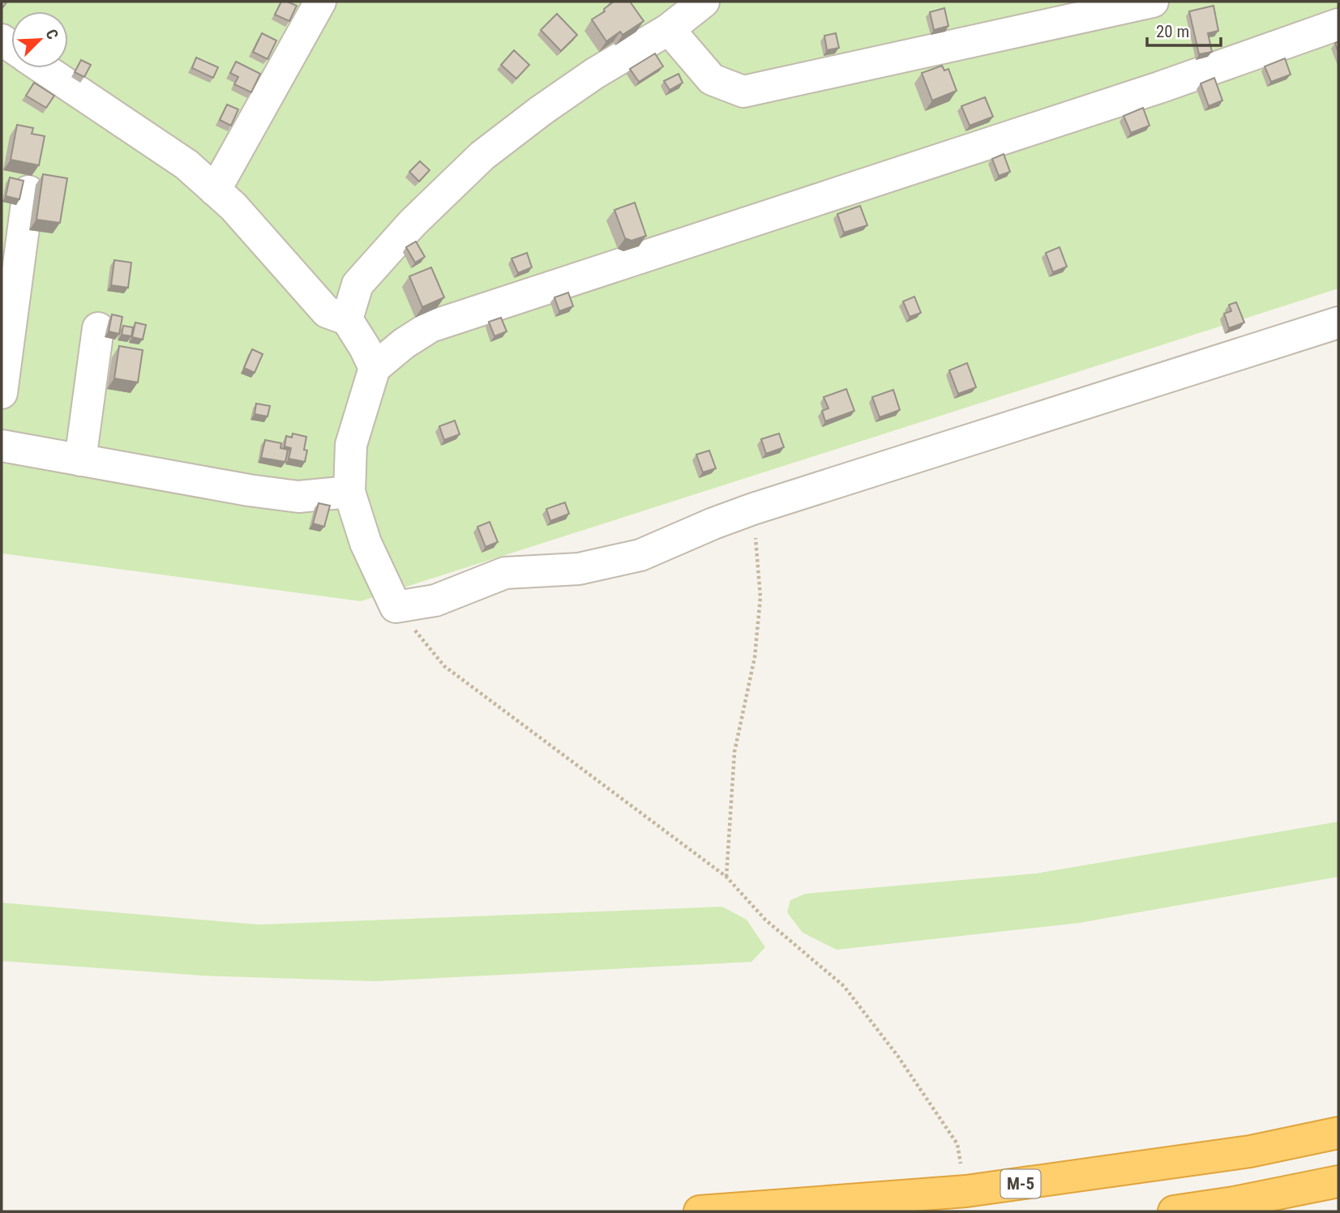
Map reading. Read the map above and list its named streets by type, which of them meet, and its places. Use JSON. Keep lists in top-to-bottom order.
{
  "streets": {
    "highway": ["М-5"]
  },
  "scale_bar": "20 m",
  "north": "top right"
}
